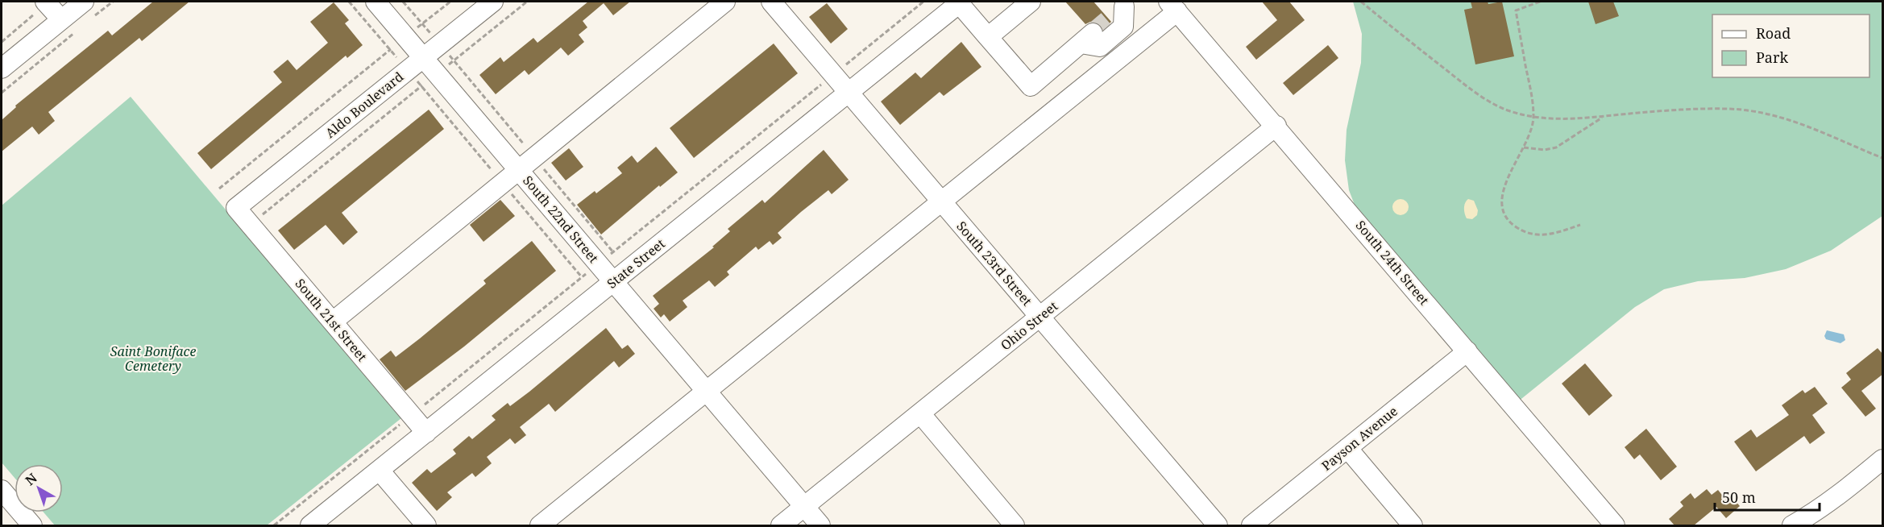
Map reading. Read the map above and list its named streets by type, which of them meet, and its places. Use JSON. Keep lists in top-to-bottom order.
{
  "streets": {
    "street": [
      "Aldo Boulevard",
      "South 22nd Street",
      "South 24th Street",
      "State Street",
      "South 23rd Street",
      "South 21st Street",
      "Ohio Street",
      "Payson Avenue"
    ]
  },
  "crossings": [
    ["Aldo Boulevard", "South 22nd Street"],
    ["Aldo Boulevard", "South 21st Street"],
    ["South 22nd Street", "State Street"],
    ["South 22nd Street", "Ohio Street"],
    ["South 24th Street", "Ohio Street"],
    ["South 24th Street", "Payson Avenue"],
    ["State Street", "South 23rd Street"],
    ["State Street", "South 21st Street"],
    ["South 23rd Street", "Ohio Street"]
  ],
  "parks": ["Saint Boniface Cemetery"],
  "legend": ["Road", "Park"],
  "scale_bar": "50 m",
  "north": "top left"
}
